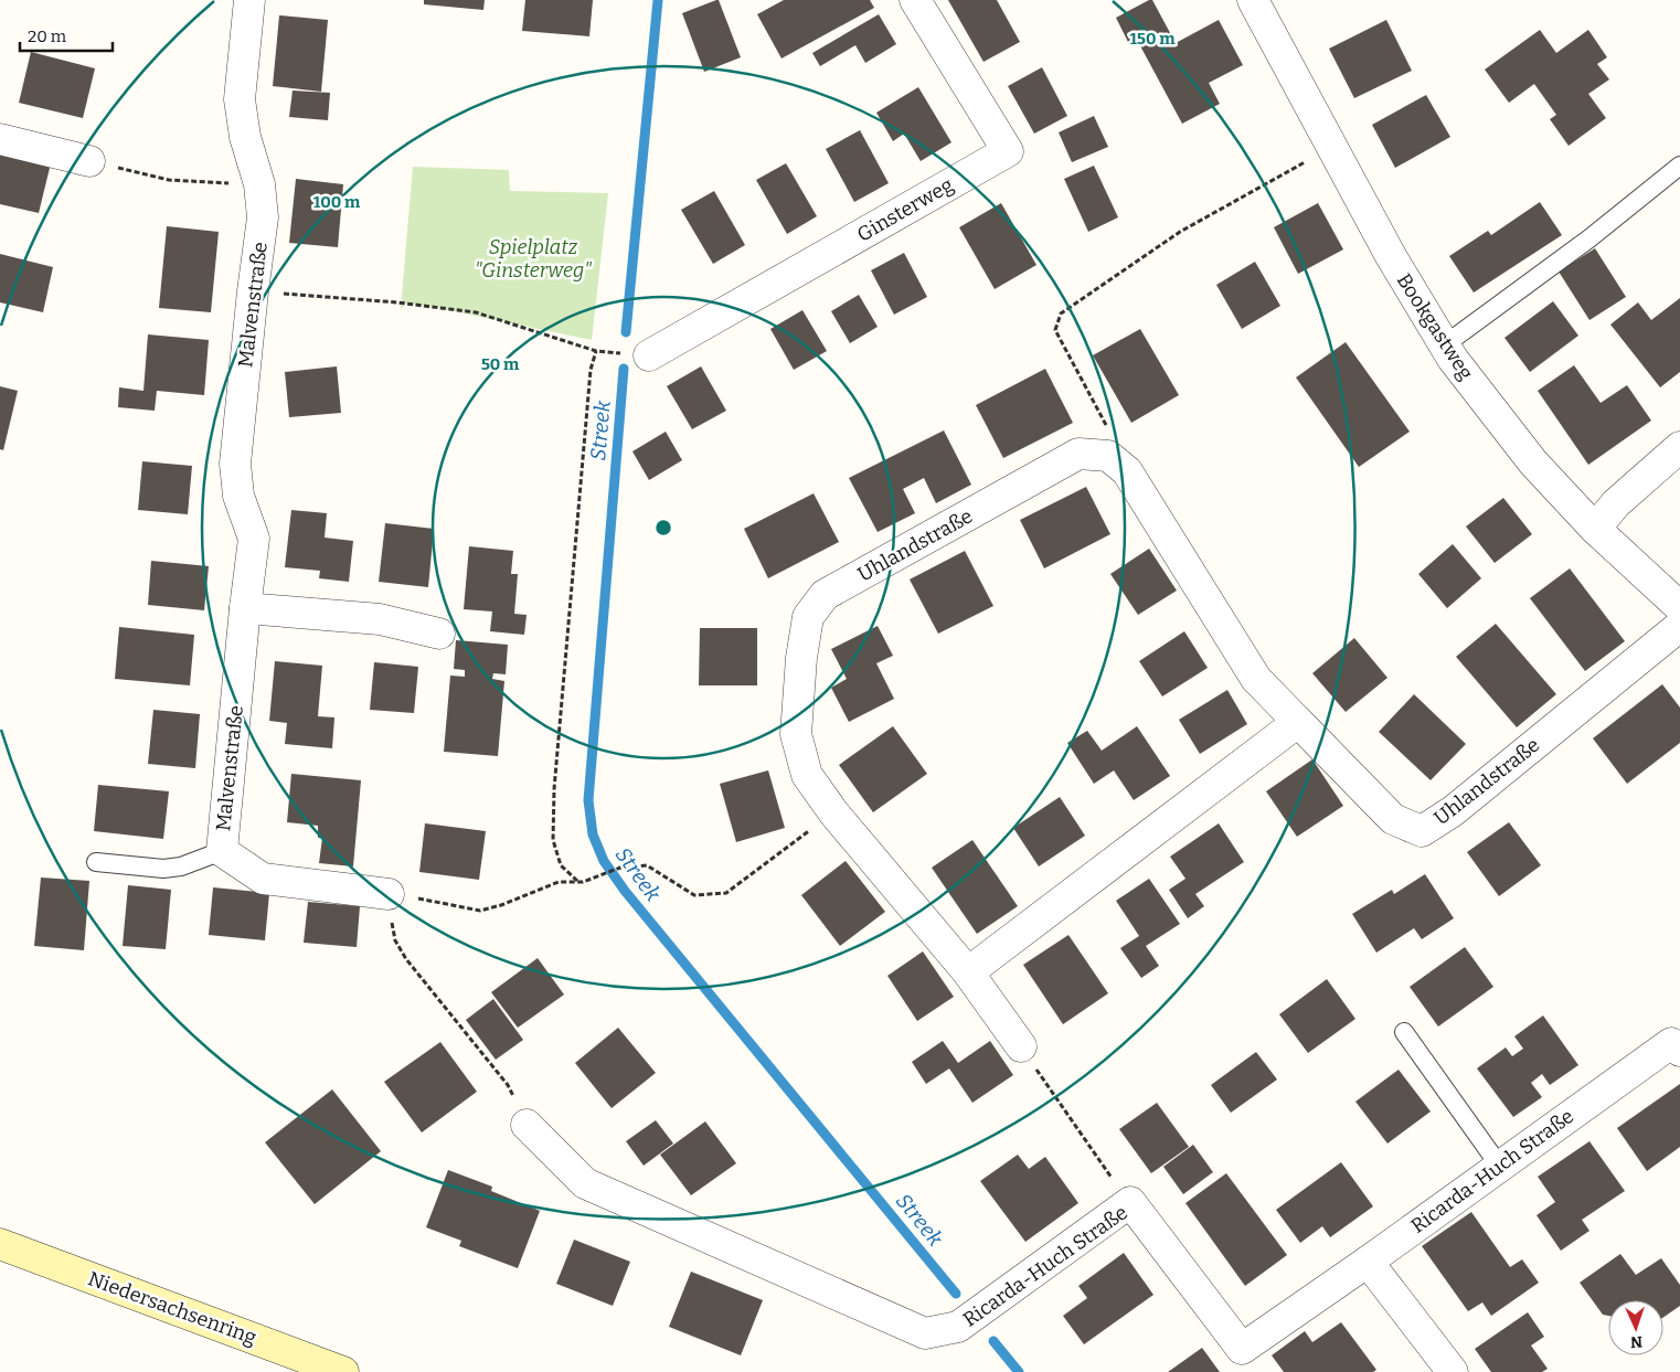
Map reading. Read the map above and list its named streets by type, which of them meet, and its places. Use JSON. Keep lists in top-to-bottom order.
{
  "streets": {
    "main road": ["Niedersachsenring"],
    "street": [
      "Ginsterweg",
      "Malvenstraße",
      "Bookgastweg",
      "Uhlandstraße",
      "Ricarda-Huch Straße"
    ]
  },
  "water": ["Streek"],
  "parks": ["Spielplatz \"Ginsterweg\""],
  "scale_bar": "20 m",
  "north": "bottom",
  "rings": ["150 m", "100 m", "50 m"]
}
